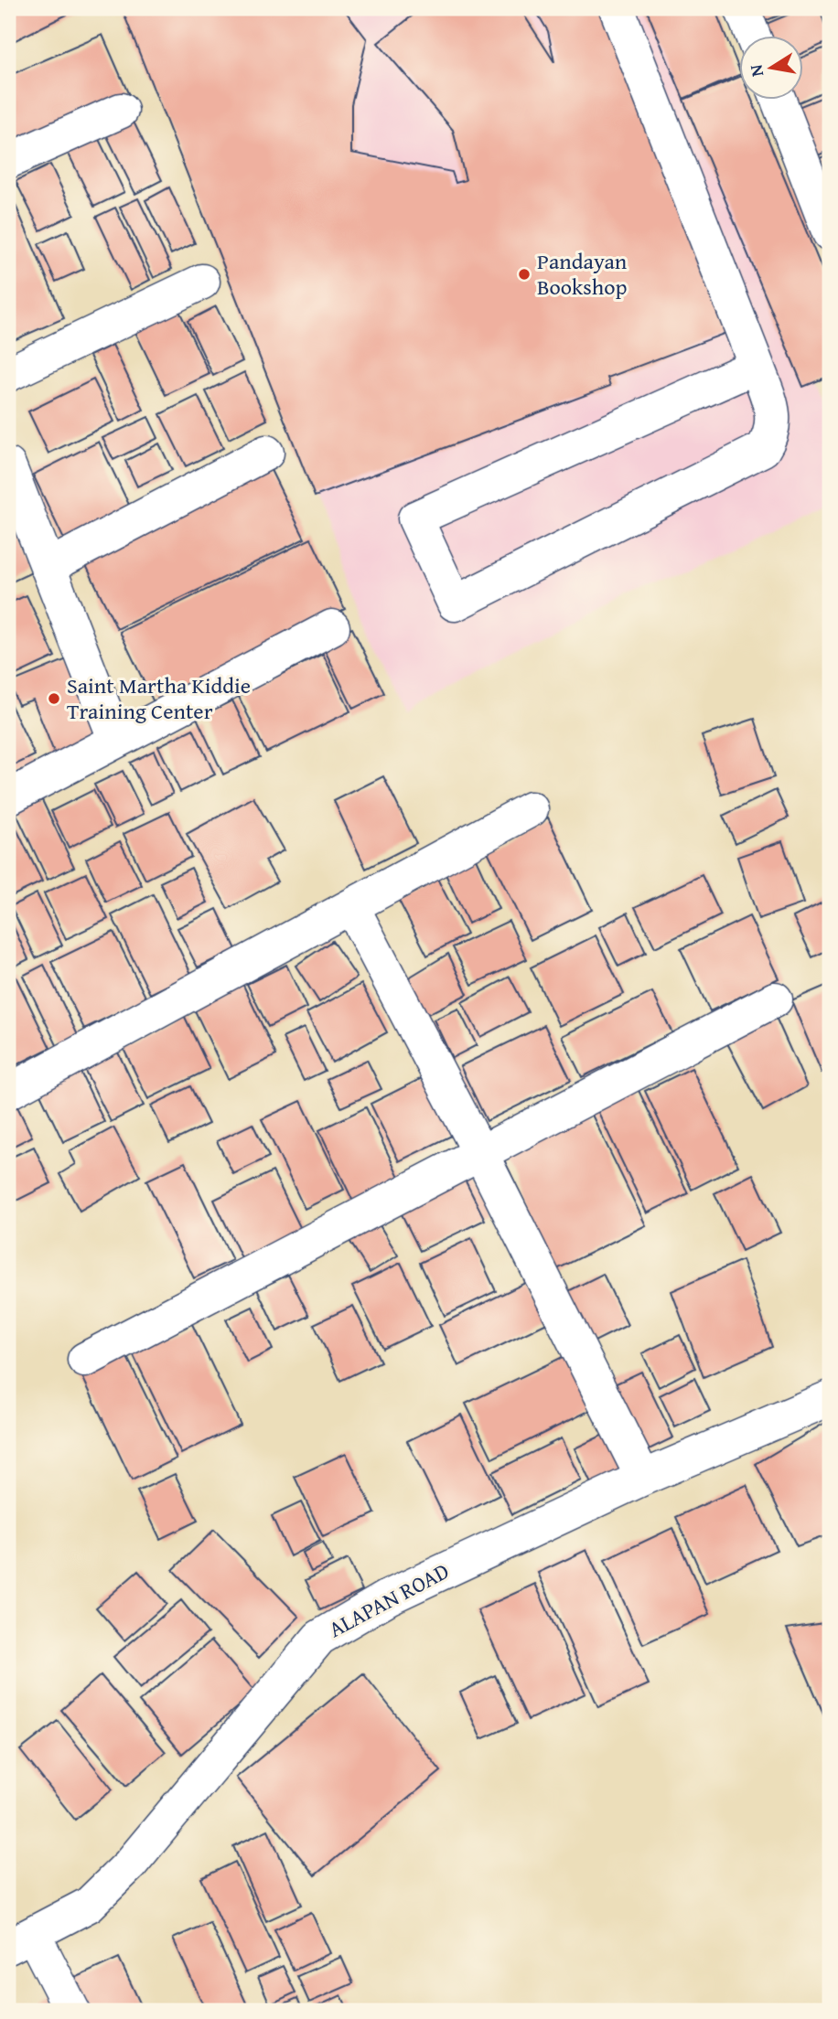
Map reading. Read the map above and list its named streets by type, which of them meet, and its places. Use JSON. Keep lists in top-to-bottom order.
{
  "streets": {
    "street": ["ALAPAN ROAD"]
  },
  "places": ["Pandayan Bookshop", "Saint Martha Kiddie Training Center"],
  "north": "left"
}
